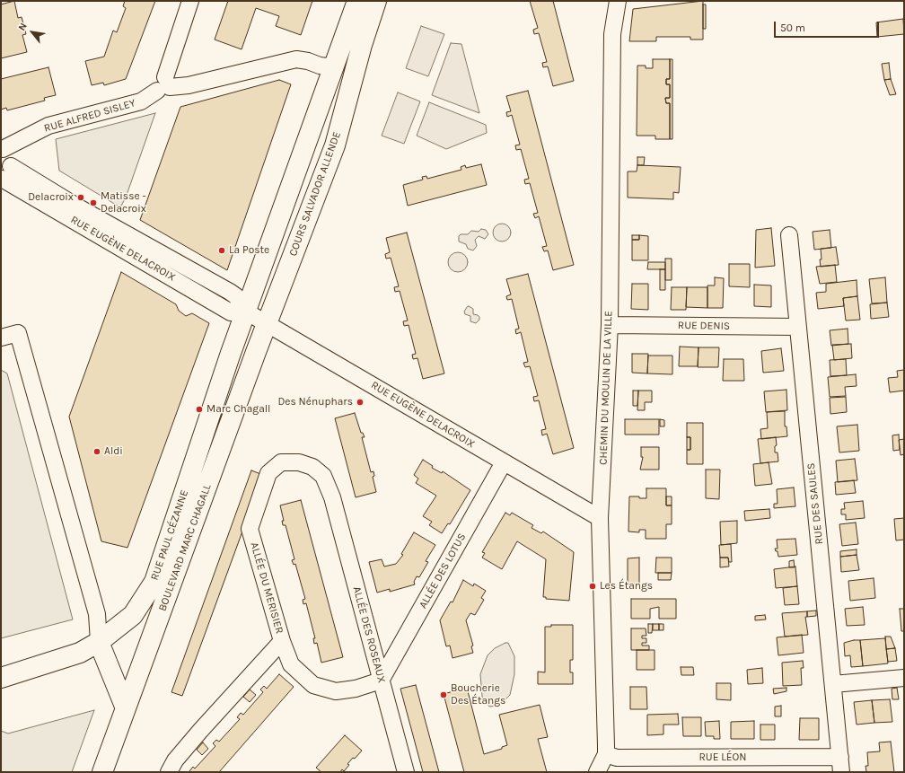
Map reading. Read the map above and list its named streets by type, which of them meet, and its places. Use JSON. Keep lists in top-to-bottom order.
{
  "streets": {
    "main road": ["COURS SALVADOR ALLENDE", "RUE PAUL CÉZANNE", "BOULEVARD MARC CHAGALL"],
    "street": [
      "RUE ALFRED SISLEY",
      "RUE EUGÈNE DELACROIX",
      "RUE DENIS",
      "CHEMIN DU MOULIN DE LA VILLE",
      "RUE DES SAULES",
      "ALLÉE DES LOTUS",
      "ALLÉE DU MERISIER",
      "ALLÉE DES ROSEAUX",
      "RUE LÉON"
    ]
  },
  "crossings": [
    ["COURS SALVADOR ALLENDE", "RUE EUGÈNE DELACROIX"],
    ["COURS SALVADOR ALLENDE", "BOULEVARD MARC CHAGALL"],
    ["RUE EUGÈNE DELACROIX", "CHEMIN DU MOULIN DE LA VILLE"],
    ["RUE EUGÈNE DELACROIX", "RUE PAUL CÉZANNE"],
    ["RUE EUGÈNE DELACROIX", "BOULEVARD MARC CHAGALL"],
    ["RUE EUGÈNE DELACROIX", "ALLÉE DES LOTUS"],
    ["RUE DENIS", "CHEMIN DU MOULIN DE LA VILLE"],
    ["RUE DENIS", "RUE DES SAULES"],
    ["CHEMIN DU MOULIN DE LA VILLE", "RUE LÉON"],
    ["RUE DES SAULES", "RUE LÉON"],
    ["ALLÉE DES LOTUS", "ALLÉE DES ROSEAUX"],
    ["ALLÉE DU MERISIER", "ALLÉE DES ROSEAUX"]
  ],
  "places": [
    "Delacroix",
    "Matisse - Delacroix",
    "La Poste",
    "Des Nénuphars",
    "Marc Chagall",
    "Aldi",
    "Les Étangs",
    "Boucherie Des Étangs"
  ],
  "scale_bar": "50 m",
  "north": "top left"
}
